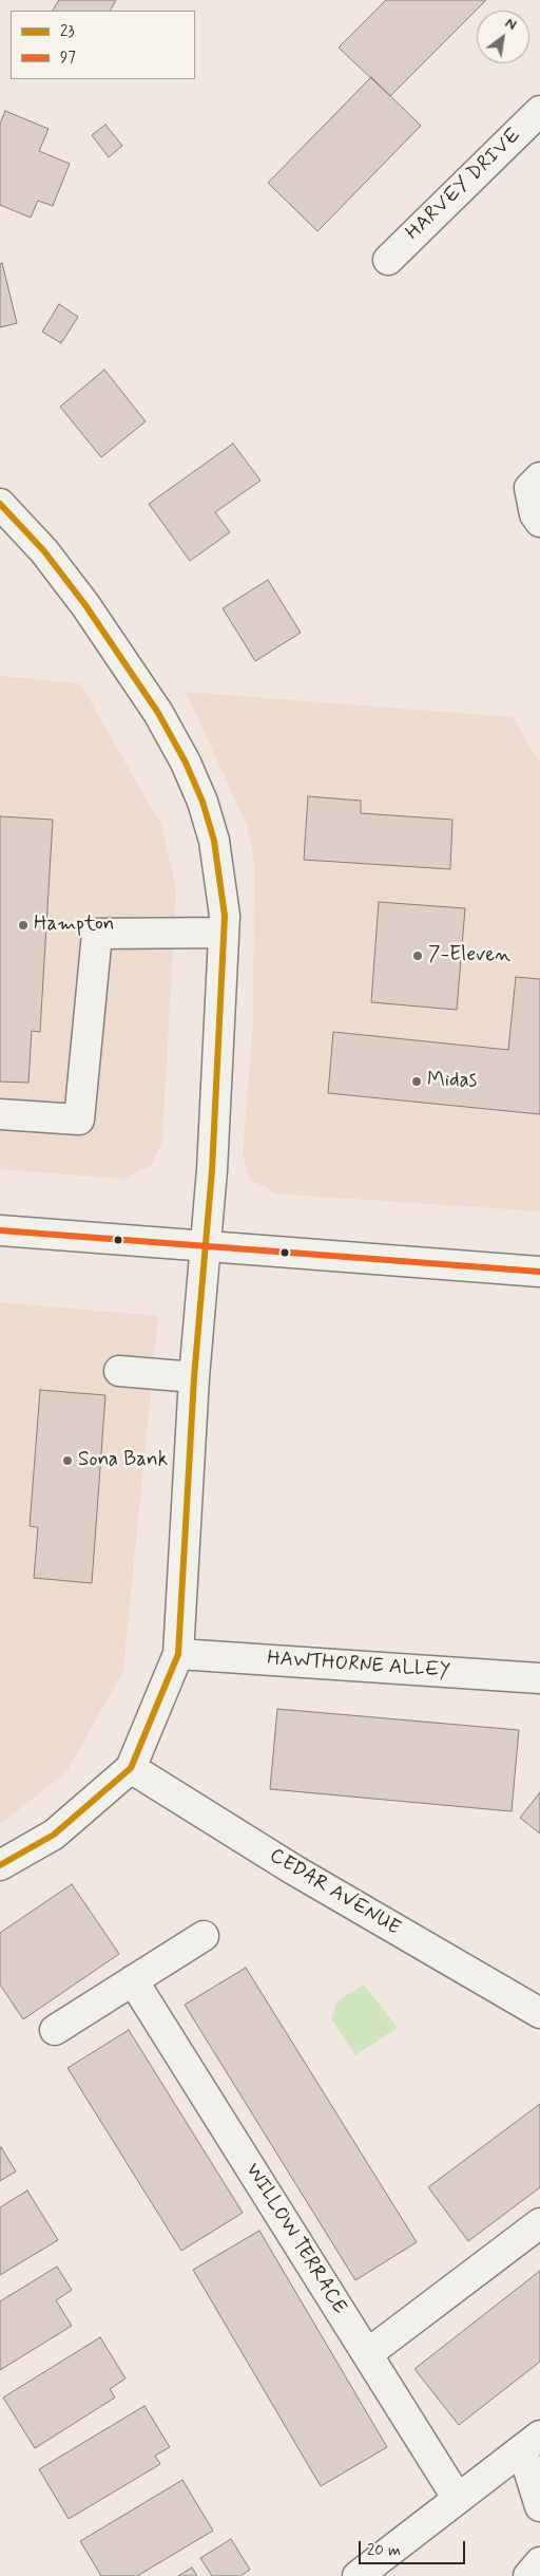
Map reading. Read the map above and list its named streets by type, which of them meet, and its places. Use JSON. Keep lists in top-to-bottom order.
{
  "streets": {
    "street": [
      "HARVEY DRIVE",
      "HAWTHORNE ALLEY",
      "CEDAR AVENUE",
      "WILLOW TERRACE"
    ]
  },
  "places": [
    "Hampton",
    "7-Eleven",
    "Midas",
    "Sona Bank"
  ],
  "lines": ["transit line 23", "transit line 97"],
  "legend": ["23", "97"],
  "scale_bar": "20 m",
  "north": "top right"
}
